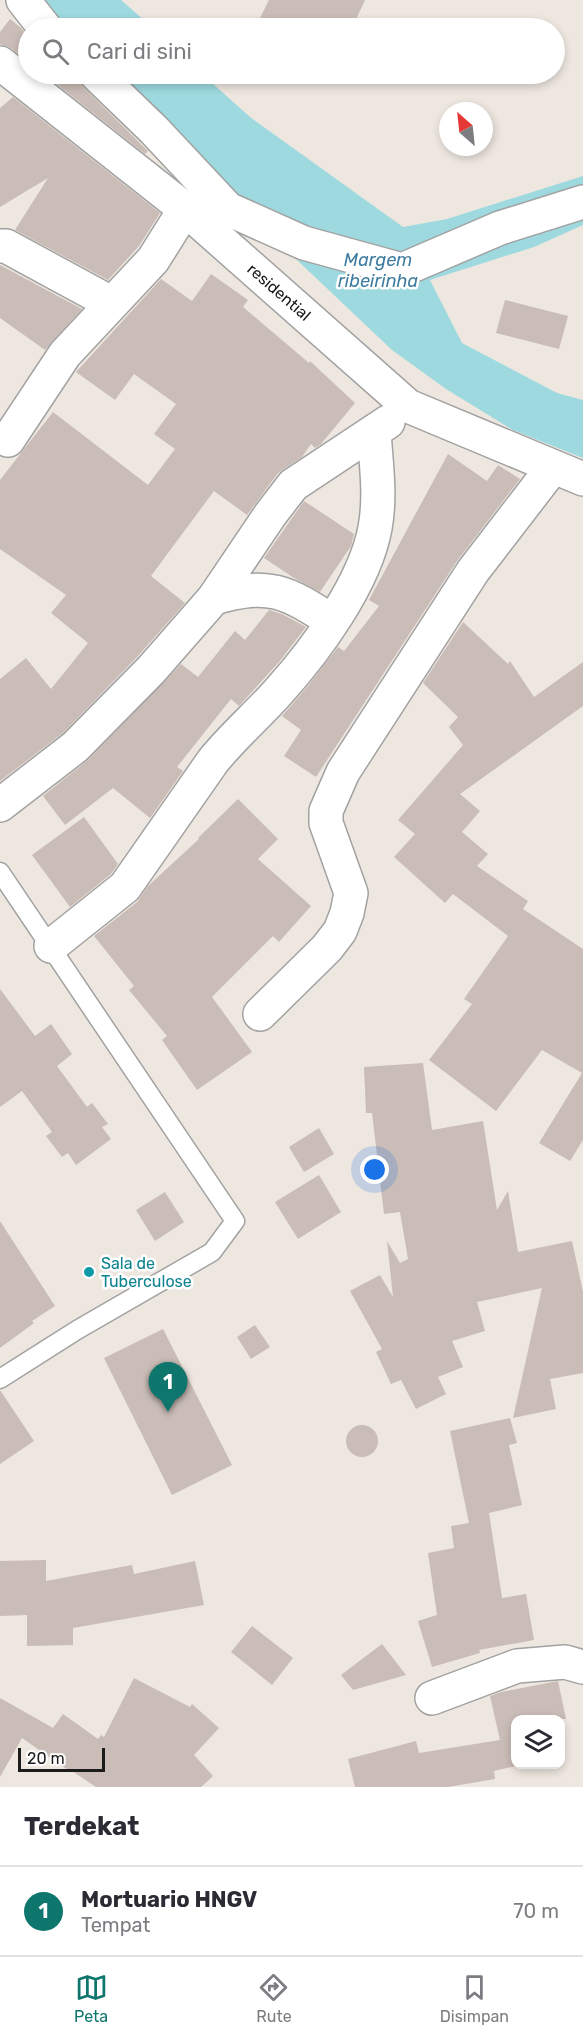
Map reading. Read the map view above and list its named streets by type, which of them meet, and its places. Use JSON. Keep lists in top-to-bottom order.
{
  "streets": {
    "street": ["residential"]
  },
  "water": ["Margem ribeirinha"],
  "places": ["Sala de Tuberculose"],
  "scale_bar": "20 m",
  "north": "top left",
  "page": {
    "search": "Cari di sini",
    "pins": "1",
    "scale": "20 m",
    "heading": "Terdekat",
    "list": [
      {
        "mark": "1",
        "name": "Mortuario HNGV",
        "note": "Tempat",
        "value": "70 m"
      }
    ],
    "nav": ["Peta", "Rute", "Disimpan"]
  }
}
